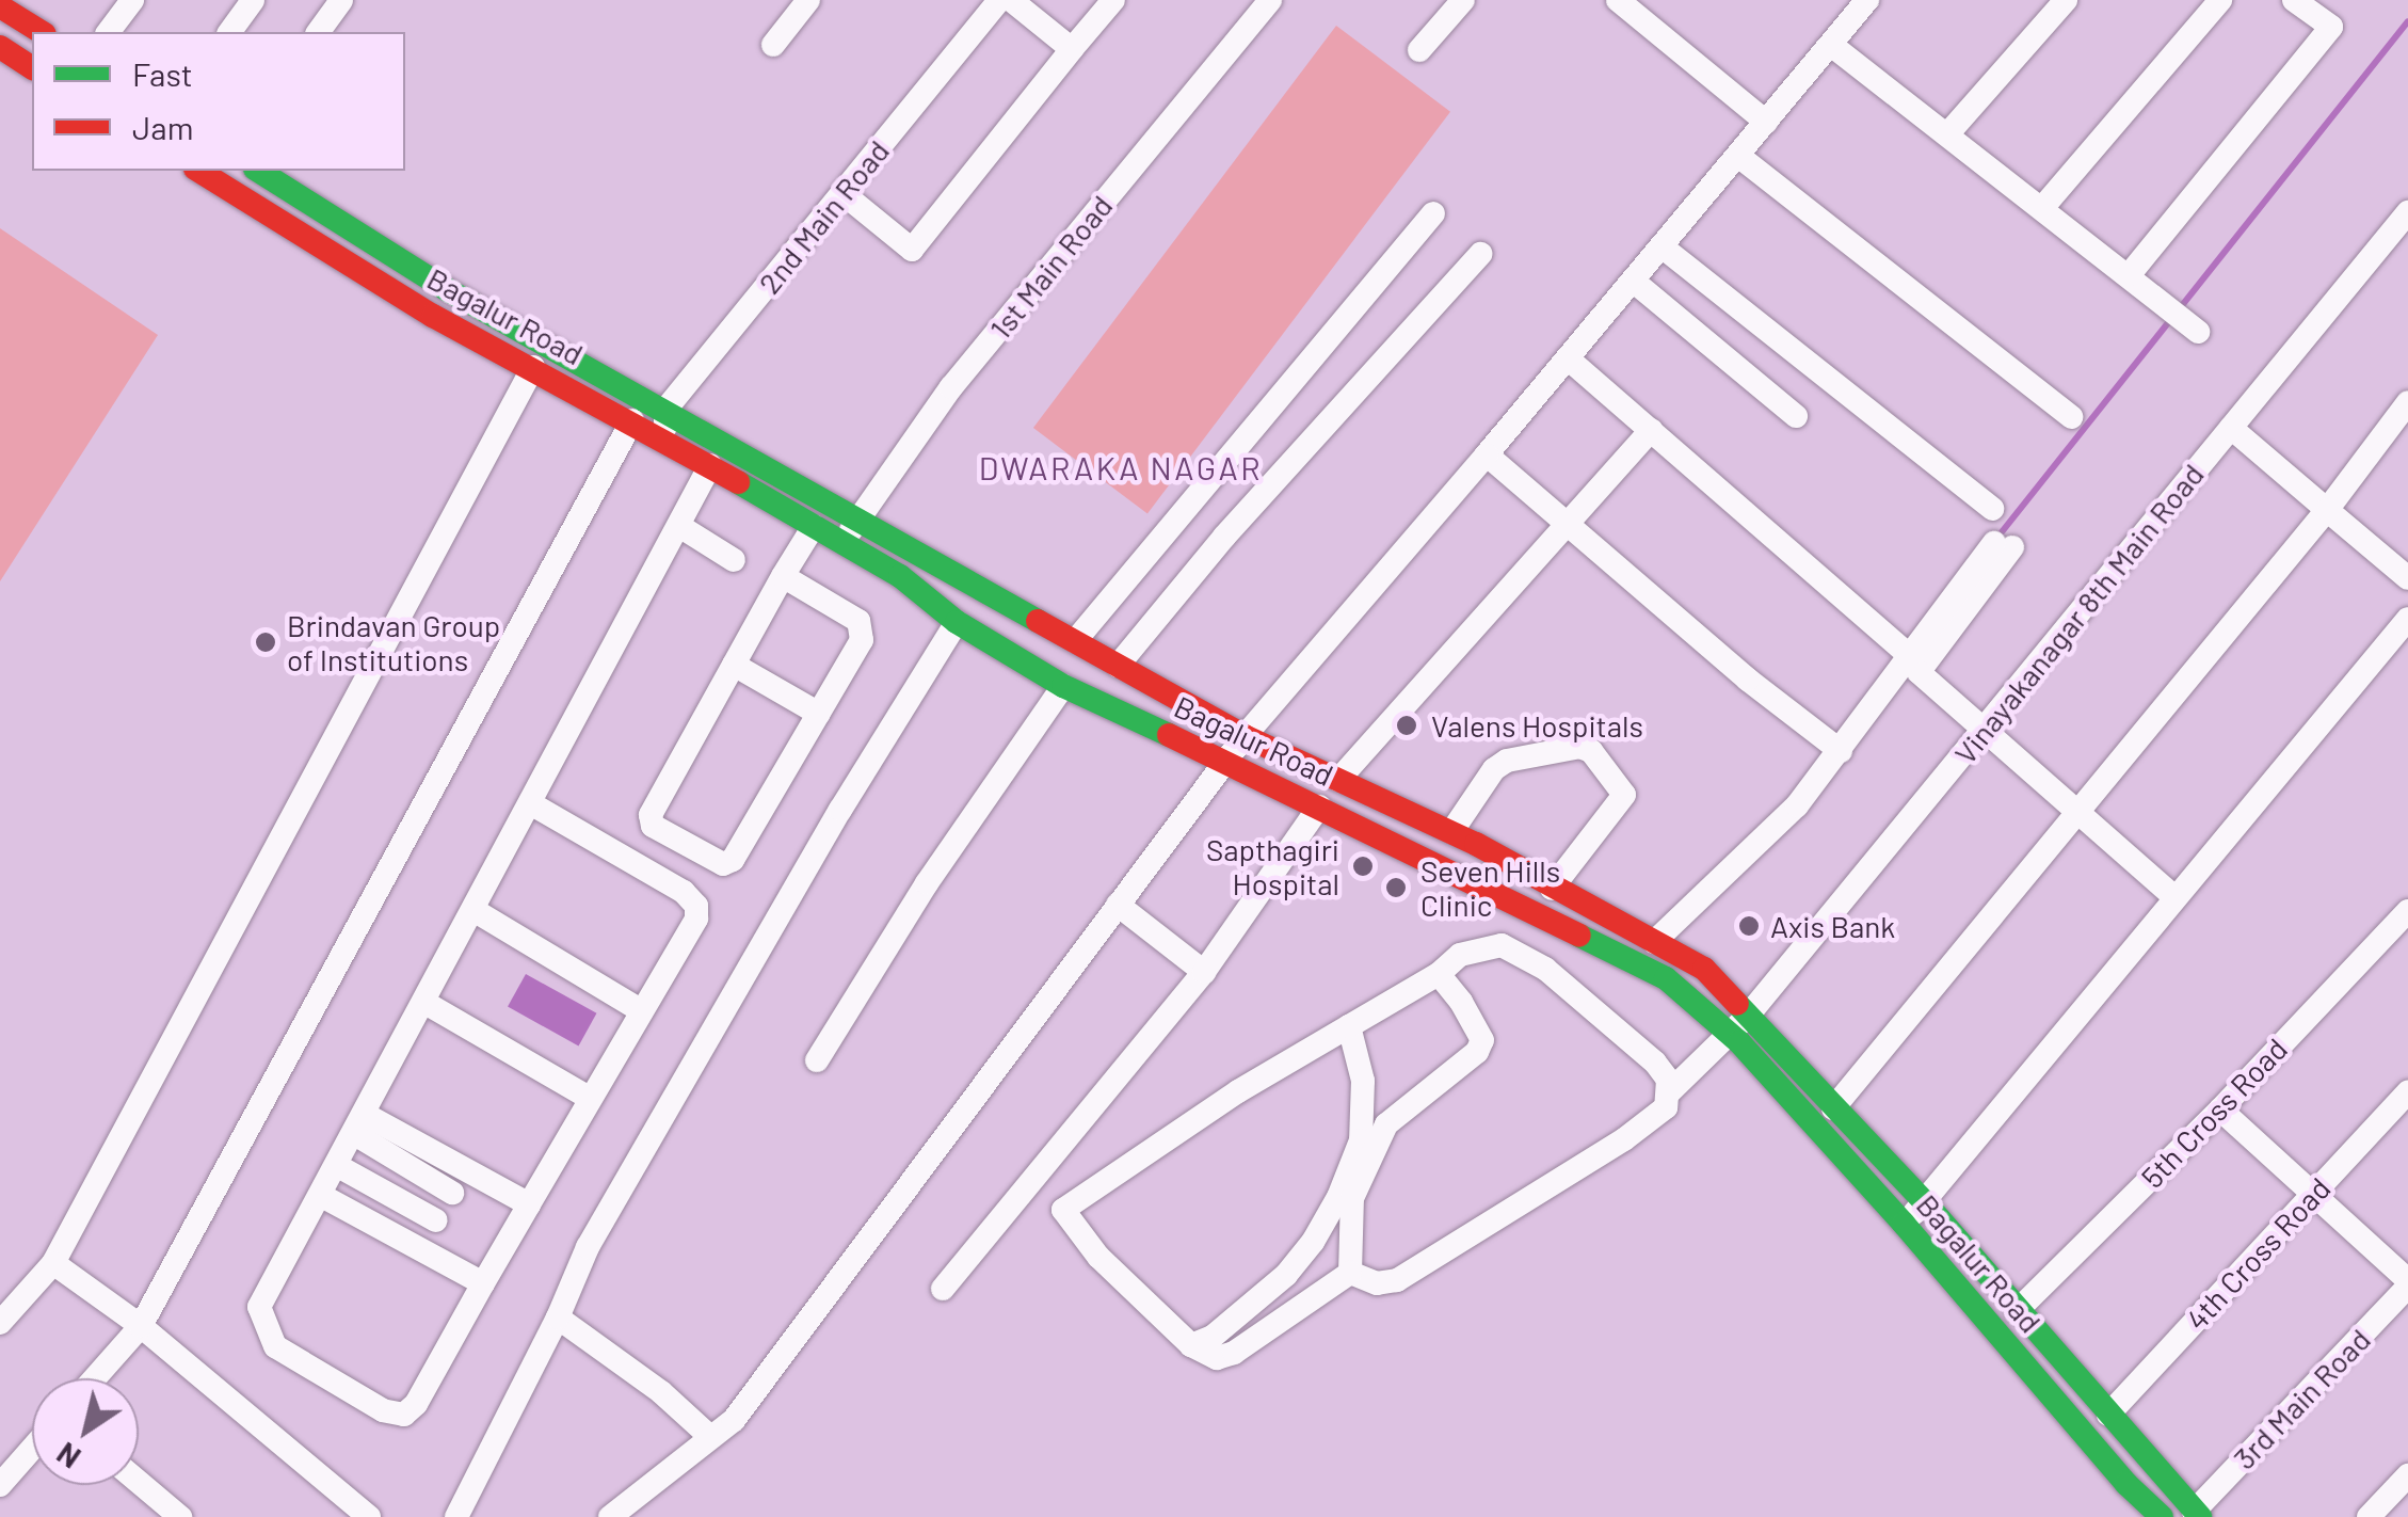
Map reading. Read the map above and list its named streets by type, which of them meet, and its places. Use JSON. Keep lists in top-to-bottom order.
{
  "streets": {
    "main road": ["Bagalur Road"],
    "street": [
      "2nd Main Road",
      "1st Main Road",
      "Vinayakanagar 8th Main Road",
      "5th Cross Road",
      "4th Cross Road",
      "3rd Main Road"
    ]
  },
  "crossings": [
    ["2nd Main Road", "Bagalur Road"],
    ["1st Main Road", "Bagalur Road"],
    ["Bagalur Road", "Vinayakanagar 8th Main Road"],
    ["Bagalur Road", "5th Cross Road"],
    ["Bagalur Road", "4th Cross Road"],
    ["Bagalur Road", "3rd Main Road"]
  ],
  "districts": ["DWARAKA NAGAR"],
  "places": [
    "Brindavan Group of Institutions",
    "Valens Hospitals",
    "Sapthagiri Hospital",
    "Seven Hills Clinic",
    "Axis Bank"
  ],
  "legend": ["Fast", "Jam"],
  "north": "bottom left"
}
